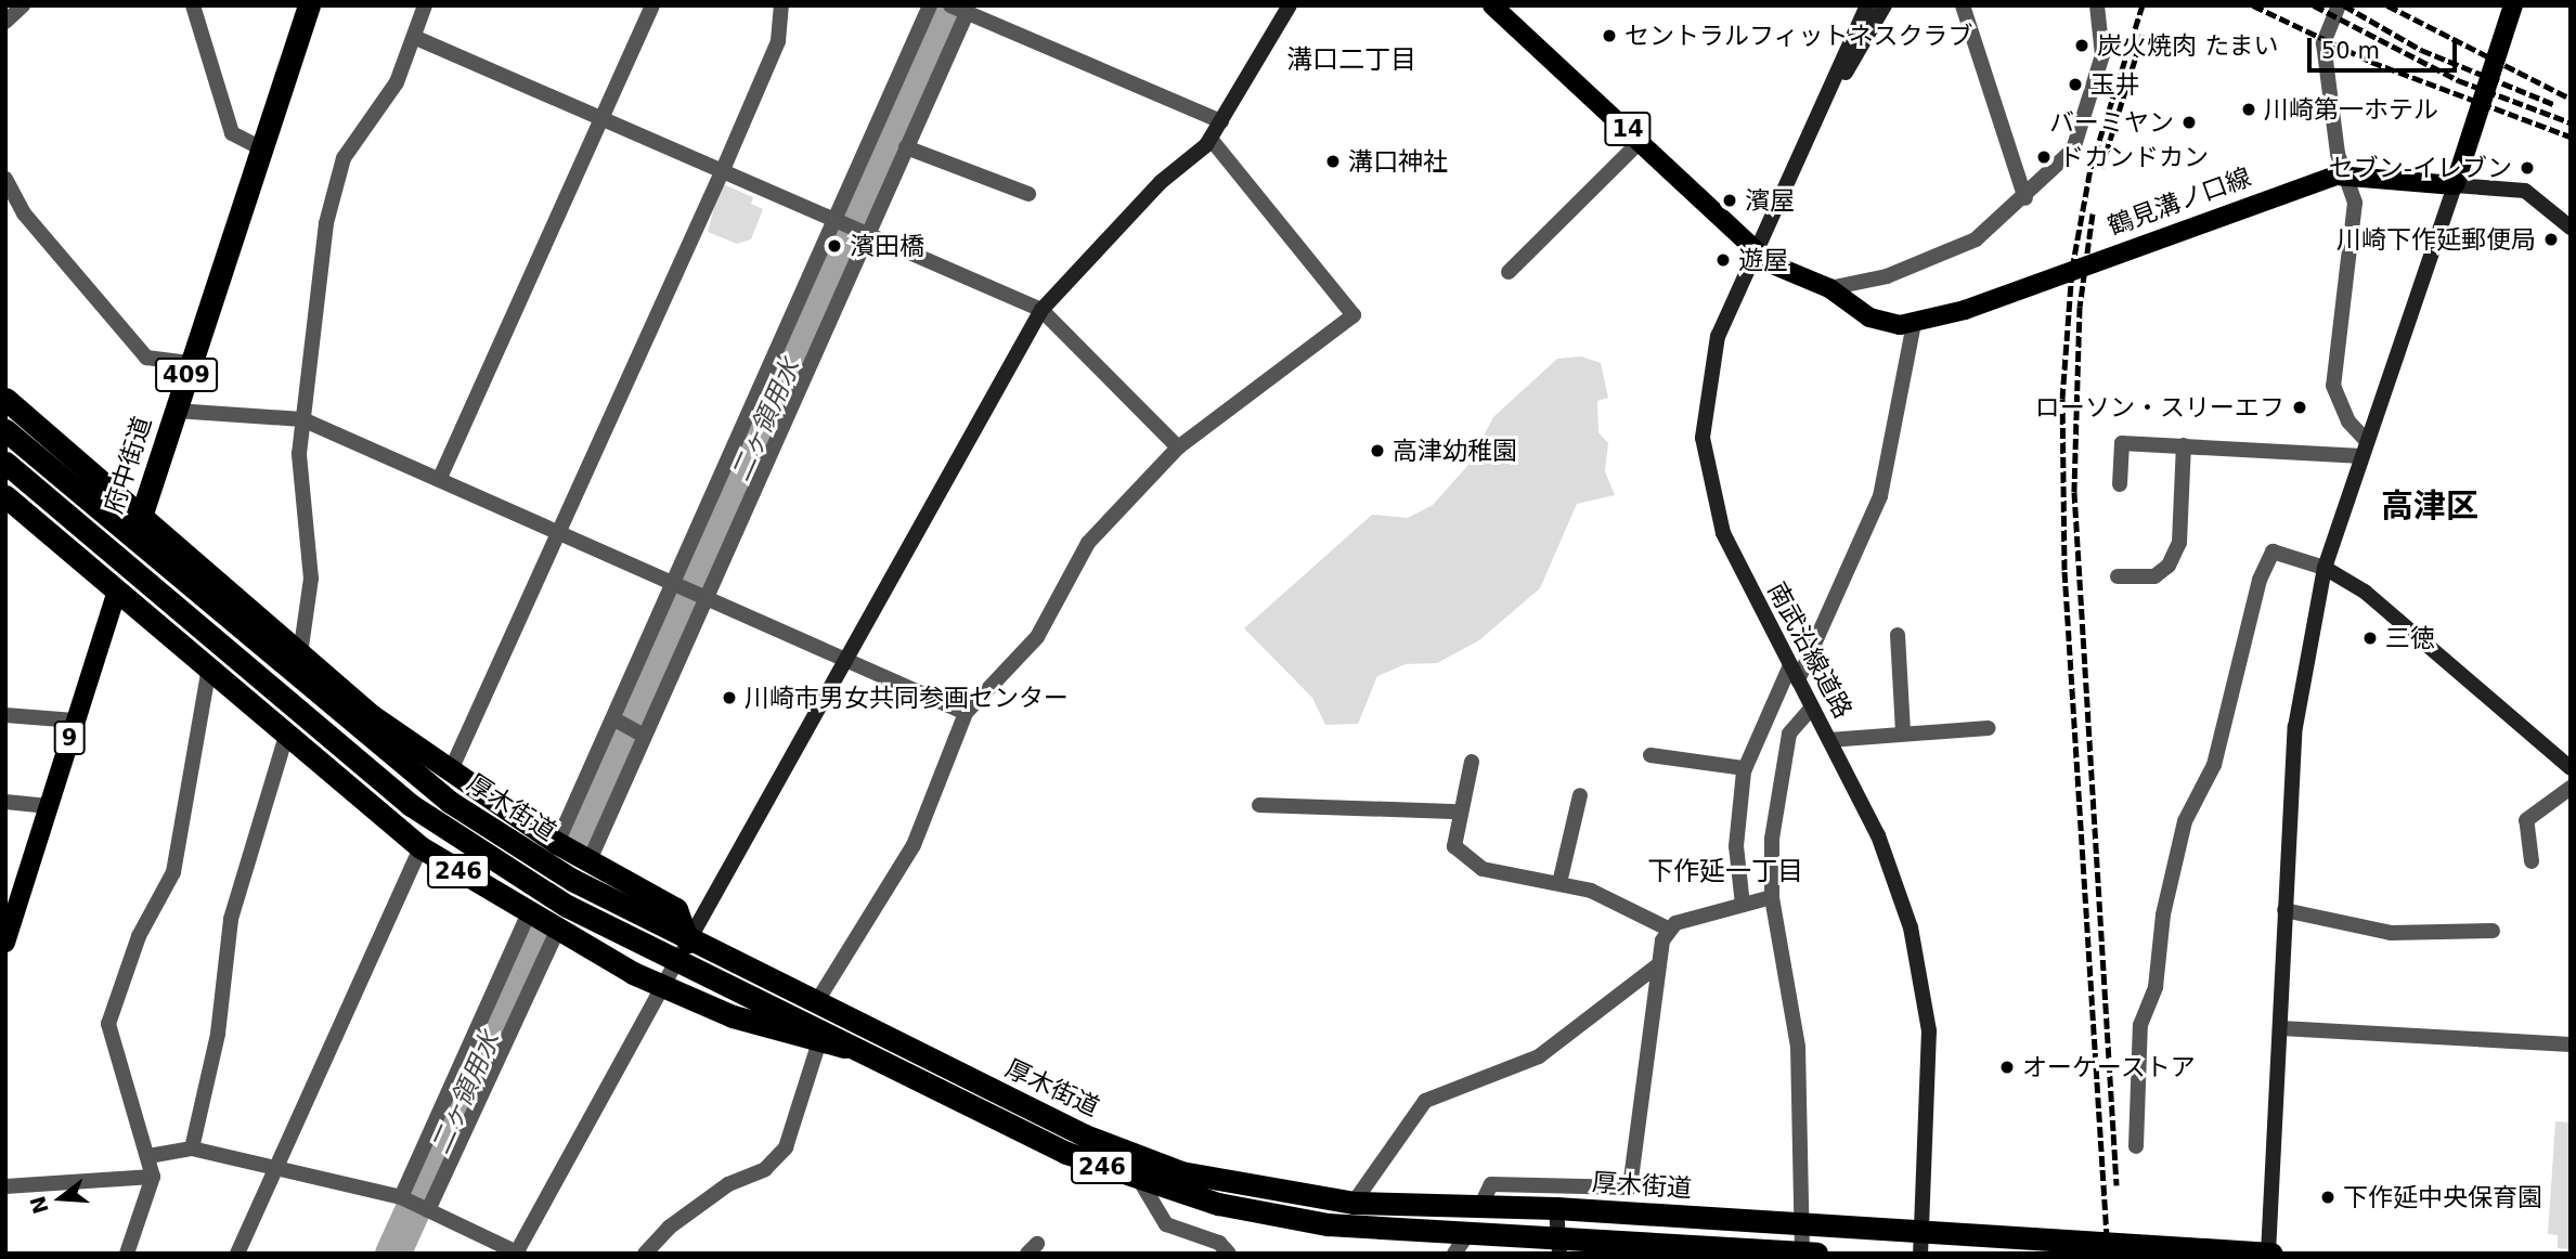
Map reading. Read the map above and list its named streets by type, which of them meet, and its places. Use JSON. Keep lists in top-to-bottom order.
{
  "streets": {
    "highway": [
      "409",
      "府中街道",
      "厚木街道",
      "246"
    ],
    "main road": ["14", "鶴見溝ノ口線", "9"],
    "street": ["南武沿線道路"]
  },
  "crossings": [
    ["14", "鶴見溝ノ口線"],
    ["14", "南武沿線道路"],
    ["鶴見溝ノ口線", "南武沿線道路"],
    ["府中街道", "246"],
    ["厚木街道", "246"]
  ],
  "districts": ["溝口二丁目", "高津区", "下作延一丁目"],
  "water": ["二ヶ領用水"],
  "places": [
    "セントラルフィットネスクラブ",
    "炭火焼肉 たまい",
    "玉井",
    "川崎第一ホテル",
    "バーミヤン",
    "ドカンドカン",
    "溝口神社",
    "セブン-イレブン",
    "濱屋",
    "川崎下作延郵便局",
    "濱田橋",
    "遊屋",
    "ローソン・スリーエフ",
    "高津幼稚園",
    "三徳",
    "川崎市男女共同参画センター",
    "オーケーストア",
    "下作延中央保育園"
  ],
  "scale_bar": "50 m",
  "north": "left"
}
